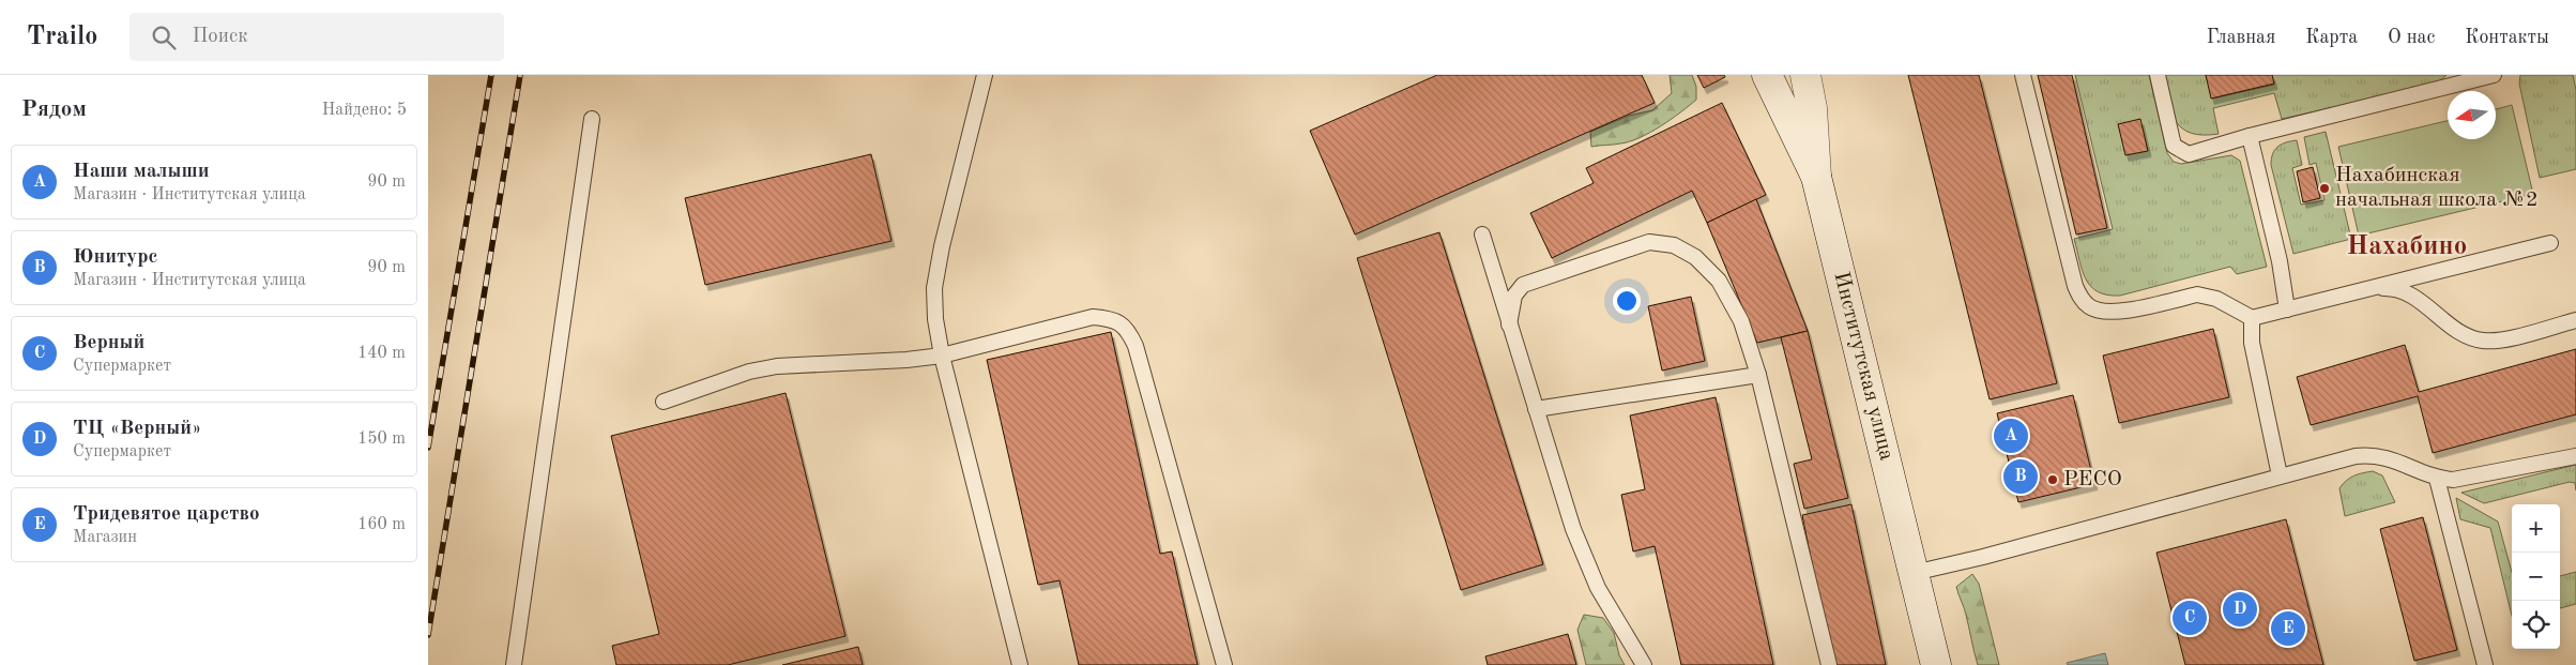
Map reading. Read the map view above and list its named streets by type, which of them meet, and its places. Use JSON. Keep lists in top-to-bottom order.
{
  "streets": {
    "street": ["Институтская улица"]
  },
  "districts": ["Нахабино"],
  "places": ["Нахабинская начальная школа №2", "РЕСО"],
  "north": "left",
  "page": {
    "header": "Trailo",
    "search": "Поиск",
    "nav": [
      "Главная",
      "Карта",
      "О нас",
      "Контакты"
    ],
    "heading": ["Рядом", "Найдено: 5"],
    "list": [
      {
        "mark": "A",
        "name": "Наши малыши",
        "note": "Магазин · Институтская улица",
        "value": "90 m"
      },
      {
        "mark": "B",
        "name": "Юнитурс",
        "note": "Магазин · Институтская улица",
        "value": "90 m"
      },
      {
        "mark": "C",
        "name": "Верный",
        "note": "Супермаркет",
        "value": "140 m"
      },
      {
        "mark": "D",
        "name": "ТЦ «Верный»",
        "note": "Супермаркет",
        "value": "150 m"
      },
      {
        "mark": "E",
        "name": "Тридевятое царство",
        "note": "Магазин",
        "value": "160 m"
      }
    ],
    "pins": [
      "A",
      "B",
      "D",
      "C",
      "E"
    ],
    "map_buttons": ["+", "−"]
  }
}
